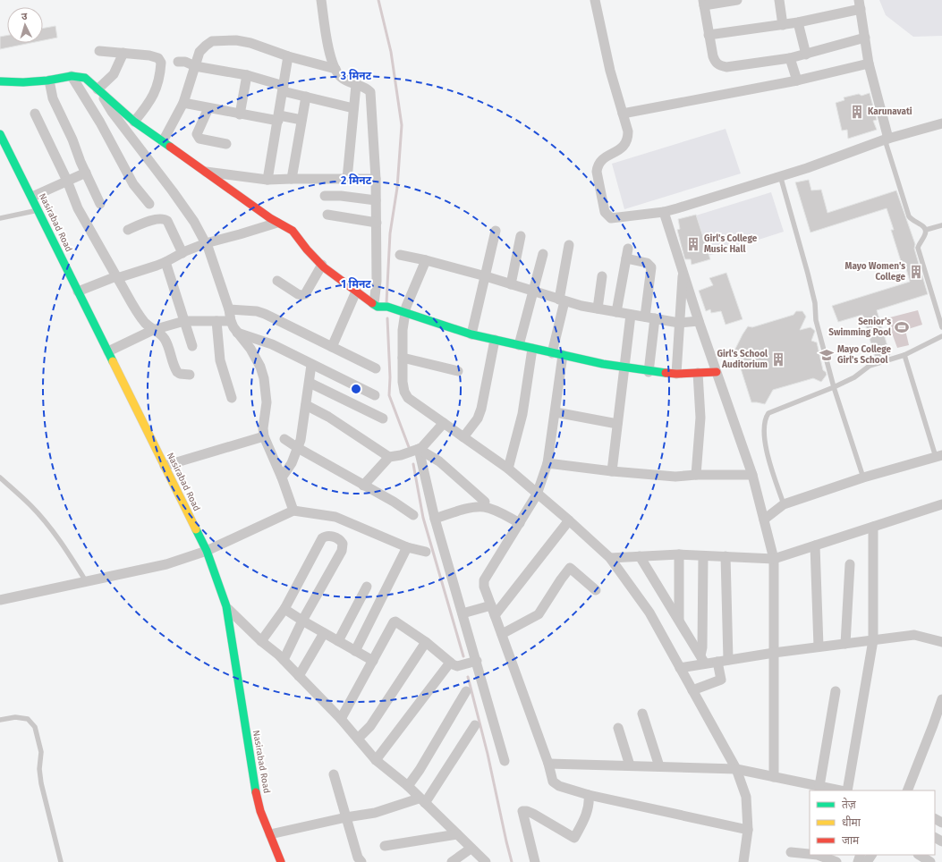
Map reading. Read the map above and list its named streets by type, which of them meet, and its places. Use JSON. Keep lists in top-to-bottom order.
{
  "streets": {
    "main road": ["Nasirabad Road"]
  },
  "places": {
    "building": [
      "Karunavati",
      "Girl's College Music Hall",
      "Mayo Women's College",
      "Girl's School Auditorium"
    ],
    "sports": ["Senior's Swimming Pool"],
    "school or university": ["Mayo College Girl's School"]
  },
  "legend": ["तेज़", "धीमा", "जाम"],
  "north": "top",
  "rings": ["3 मिनट", "2 मिनट", "1 मिनट"]
}
